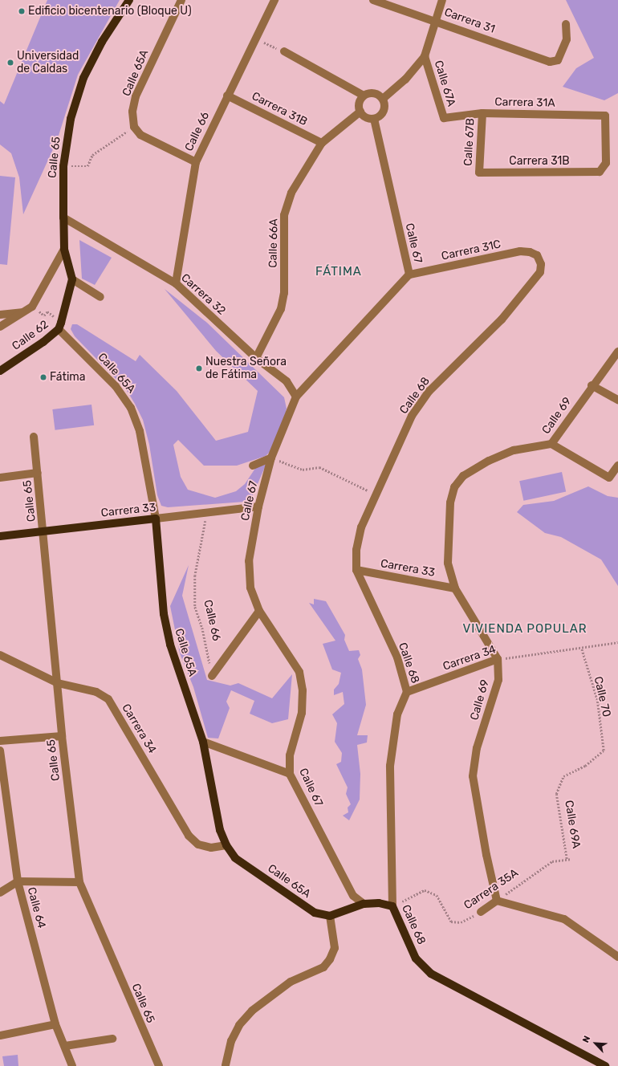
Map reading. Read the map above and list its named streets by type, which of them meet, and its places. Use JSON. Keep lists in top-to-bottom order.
{
  "streets": {
    "main road": [
      "Calle 65A",
      "Calle 65",
      "Calle 62",
      "Calle 68",
      "Carrera 33"
    ],
    "street": [
      "Carrera 31",
      "Calle 67A",
      "Carrera 31A",
      "Carrera 31B",
      "Calle 66",
      "Calle 67B",
      "Calle 66A",
      "Calle 67",
      "Carrera 31C",
      "Carrera 32",
      "Calle 69",
      "Carrera 34",
      "Carrera 35A",
      "Calle 64"
    ],
    "path": ["Calle 70", "Calle 69A"]
  },
  "crossings": [
    ["Calle 65A", "Calle 65"],
    ["Calle 65A", "Calle 62"],
    ["Calle 65A", "Carrera 33"],
    ["Calle 65A", "Carrera 34"],
    ["Calle 67A", "Carrera 31A"],
    ["Carrera 31A", "Carrera 31B"],
    ["Carrera 31A", "Calle 67B"],
    ["Carrera 31B", "Calle 66"],
    ["Carrera 31B", "Calle 67B"],
    ["Carrera 31B", "Calle 66A"],
    ["Calle 66", "Carrera 32"],
    ["Calle 66", "Carrera 33"],
    ["Calle 65", "Carrera 32"],
    ["Calle 65", "Calle 62"],
    ["Calle 65", "Carrera 33"],
    ["Calle 65", "Carrera 34"],
    ["Calle 66A", "Calle 67"],
    ["Calle 66A", "Carrera 32"],
    ["Calle 67", "Carrera 31C"],
    ["Calle 67", "Carrera 32"],
    ["Calle 67", "Carrera 33"],
    ["Carrera 31C", "Calle 68"],
    ["Calle 68", "Carrera 33"],
    ["Calle 68", "Carrera 34"],
    ["Calle 68", "Carrera 35A"],
    ["Calle 69", "Carrera 33"],
    ["Calle 69", "Carrera 34"],
    ["Calle 69", "Carrera 35A"],
    ["Carrera 34", "Calle 70"],
    ["Calle 70", "Calle 69A"],
    ["Calle 69A", "Carrera 35A"]
  ],
  "districts": ["FÁTIMA", "VIVIENDA POPULAR"],
  "places": [
    "Edificio bicentenario (Bloque U)",
    "Universidad de Caldas",
    "Nuestra Señora de Fátima",
    "Fátima"
  ],
  "north": "top left"
}
